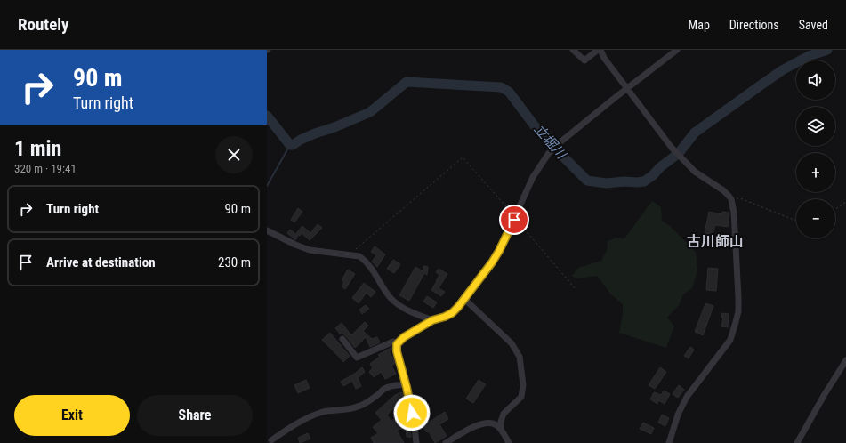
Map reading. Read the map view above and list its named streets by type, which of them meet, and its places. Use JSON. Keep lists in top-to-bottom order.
{
  "districts": ["古川師山"],
  "water": ["立堀川"],
  "page": {
    "header": "Routely",
    "nav": ["Map", "Directions", "Saved"],
    "turn": ["90 m", "Turn right"],
    "map_buttons": ["+", "−"],
    "heading": ["1 min", "320 m · 19:41"],
    "list": [
      {
        "name": "Turn right",
        "value": "90 m"
      },
      {
        "name": "Arrive at destination",
        "value": "230 m"
      }
    ],
    "buttons": ["Exit", "Share"]
  }
}
